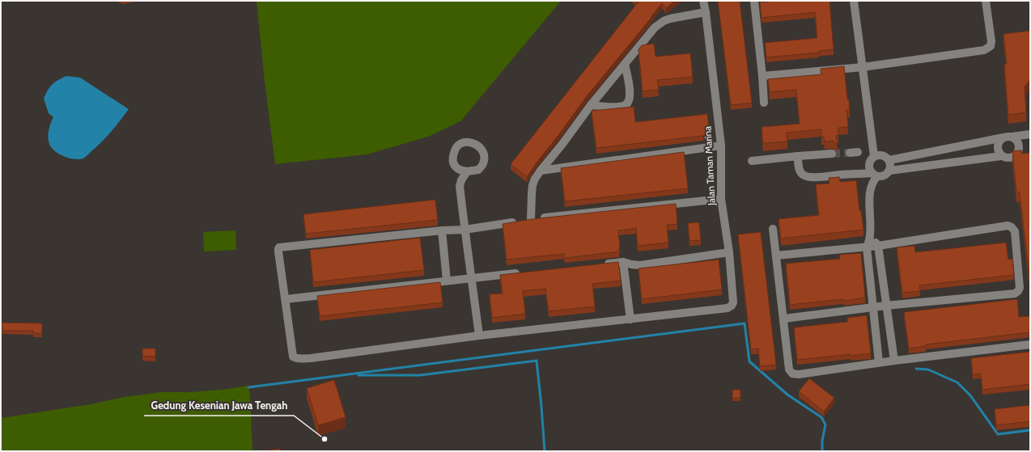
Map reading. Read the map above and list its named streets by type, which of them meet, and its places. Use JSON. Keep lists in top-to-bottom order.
{
  "streets": {
    "street": ["Jalan Taman Marina"]
  },
  "places": ["Gedung Kesenian Jawa Tengah"]
}
